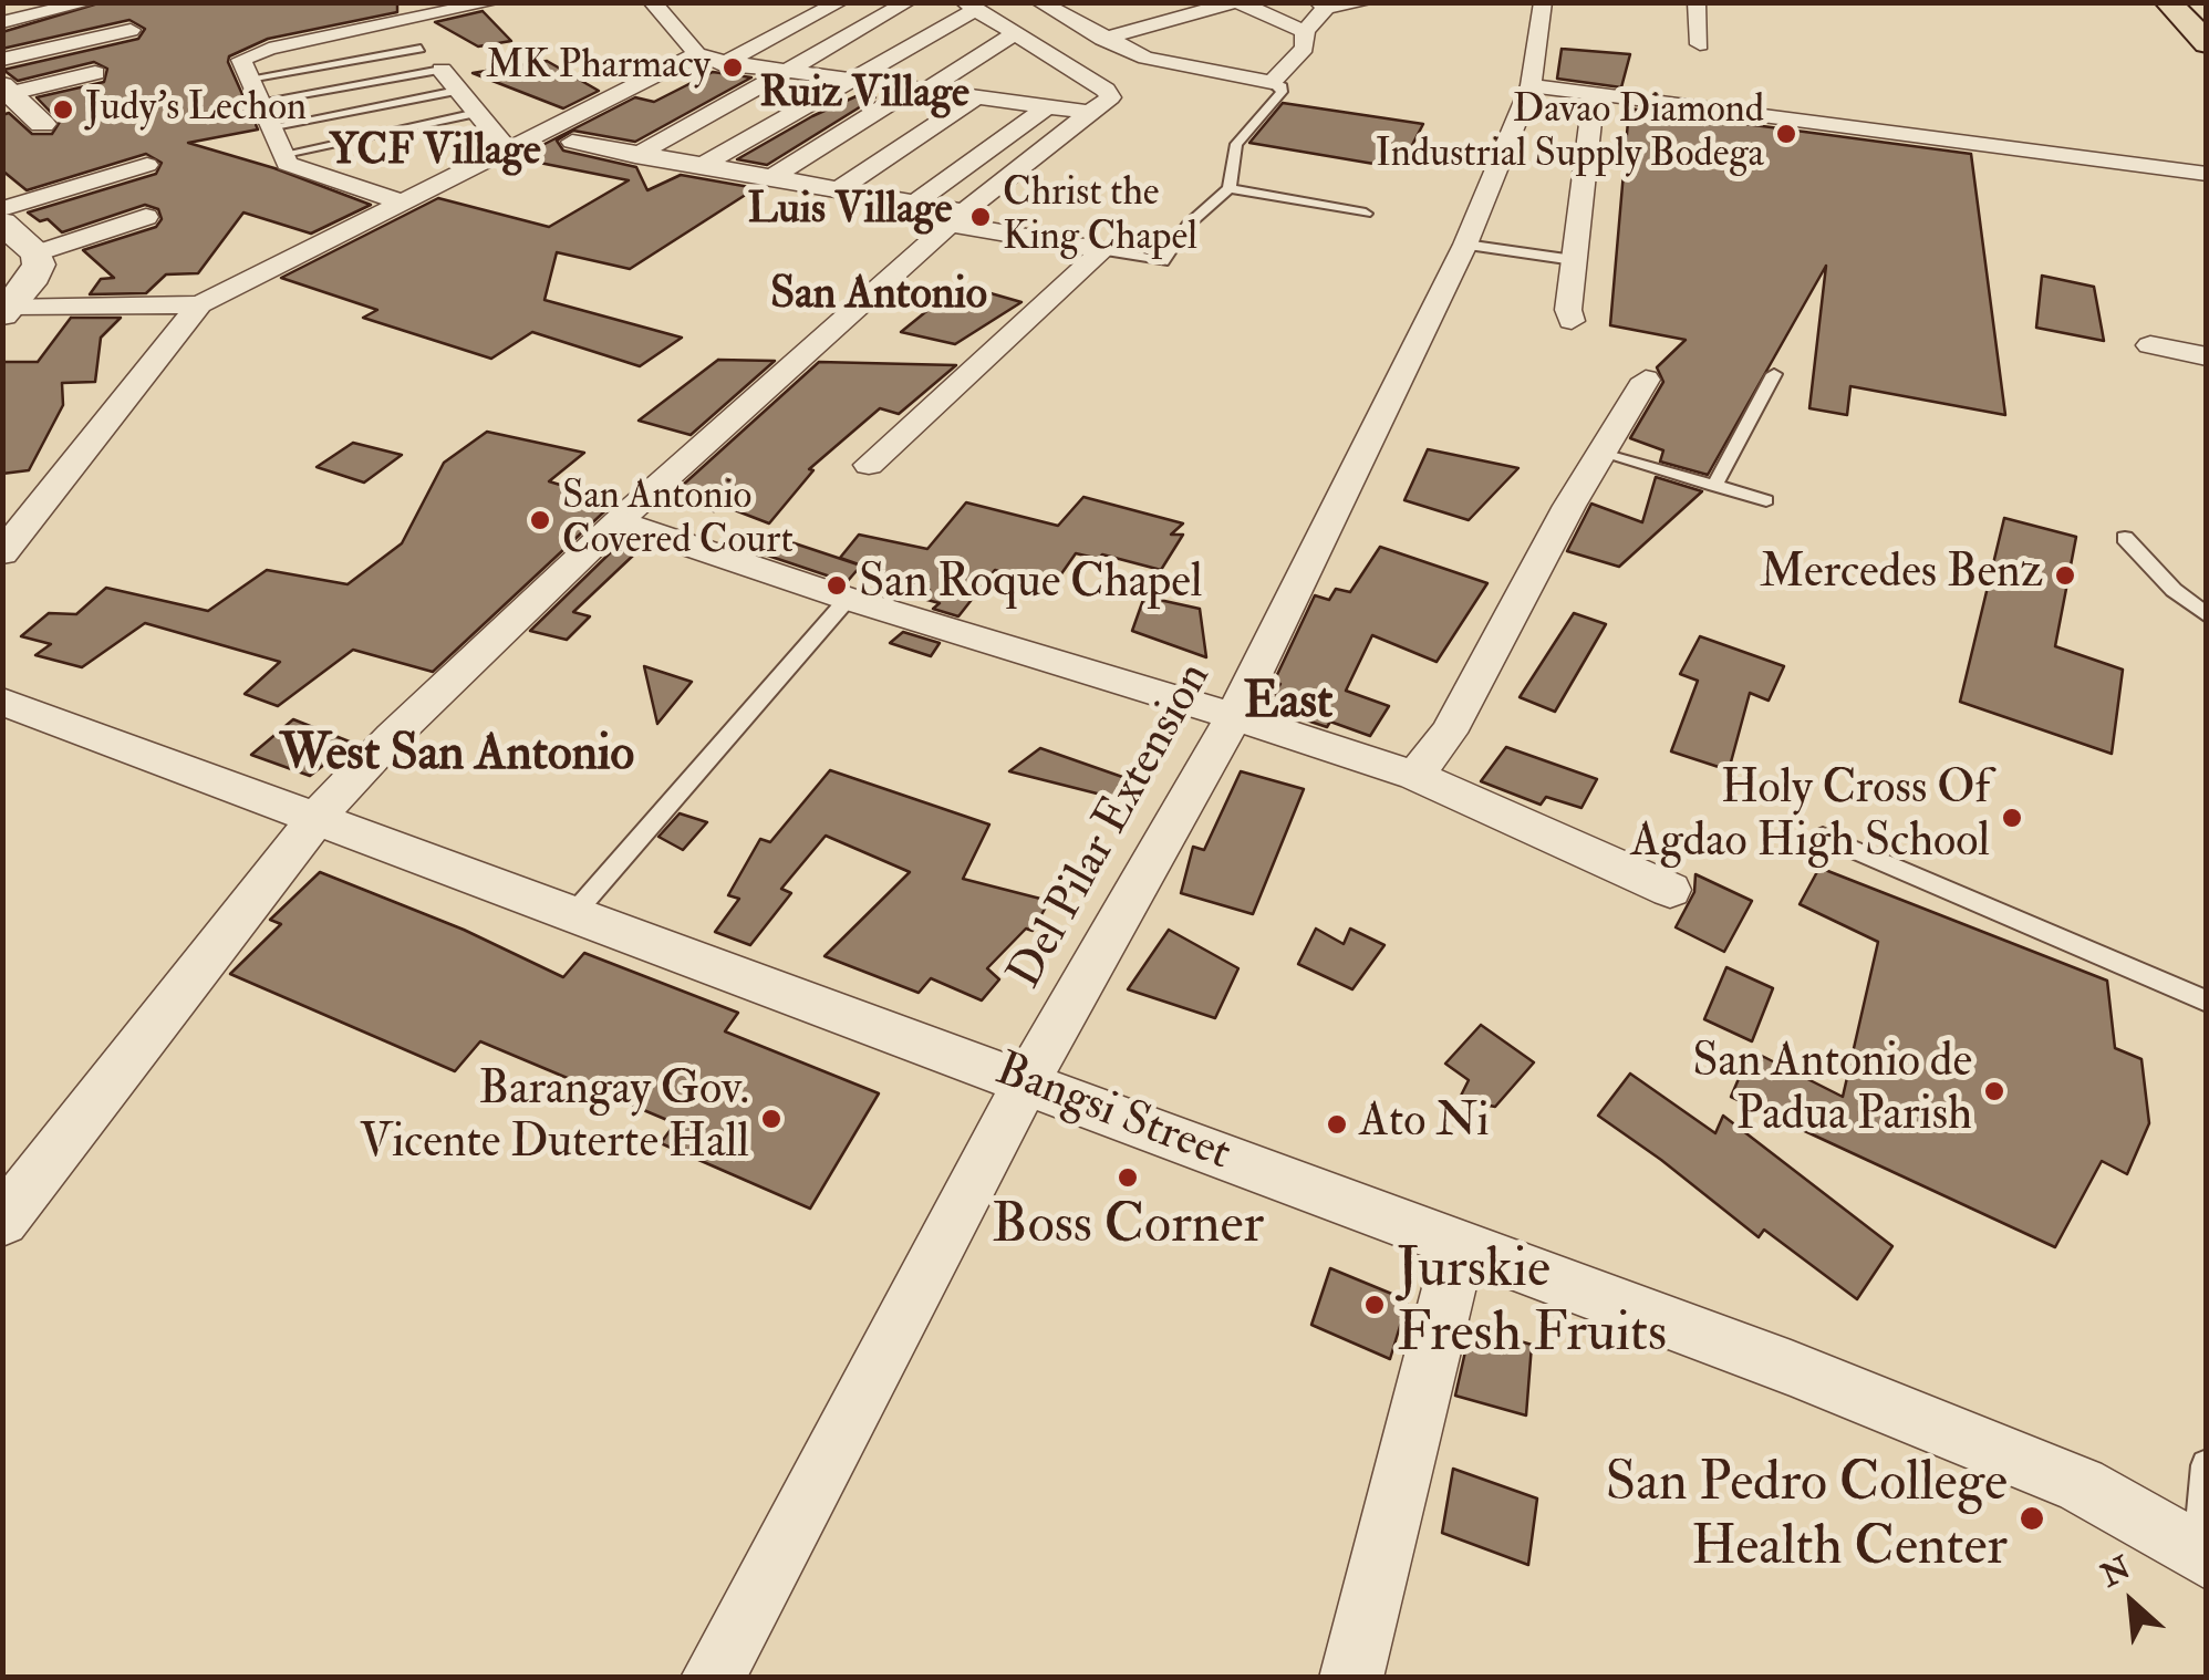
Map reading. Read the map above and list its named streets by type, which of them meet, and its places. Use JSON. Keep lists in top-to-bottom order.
{
  "streets": {
    "street": ["Del Pilar Extension", "Bangsi Street"]
  },
  "crossings": [
    ["Del Pilar Extension", "Bangsi Street"]
  ],
  "districts": [
    "Ruiz Village",
    "YCF Village",
    "Luis Village",
    "San Antonio",
    "East",
    "West San Antonio"
  ],
  "places": [
    "MK Pharmacy",
    "Judy's Lechon",
    "Davao Diamond Industrial Supply Bodega",
    "Christ the King Chapel",
    "San Antonio Covered Court",
    "Mercedes Benz",
    "San Roque Chapel",
    "Holy Cross Of Agdao High School",
    "San Antonio de Padua Parish",
    "Barangay Gov. Vicente Duterte Hall",
    "Ato Ni",
    "Boss Corner",
    "Jurskie Fresh Fruits",
    "San Pedro College Health Center"
  ],
  "north": "top left"
}
